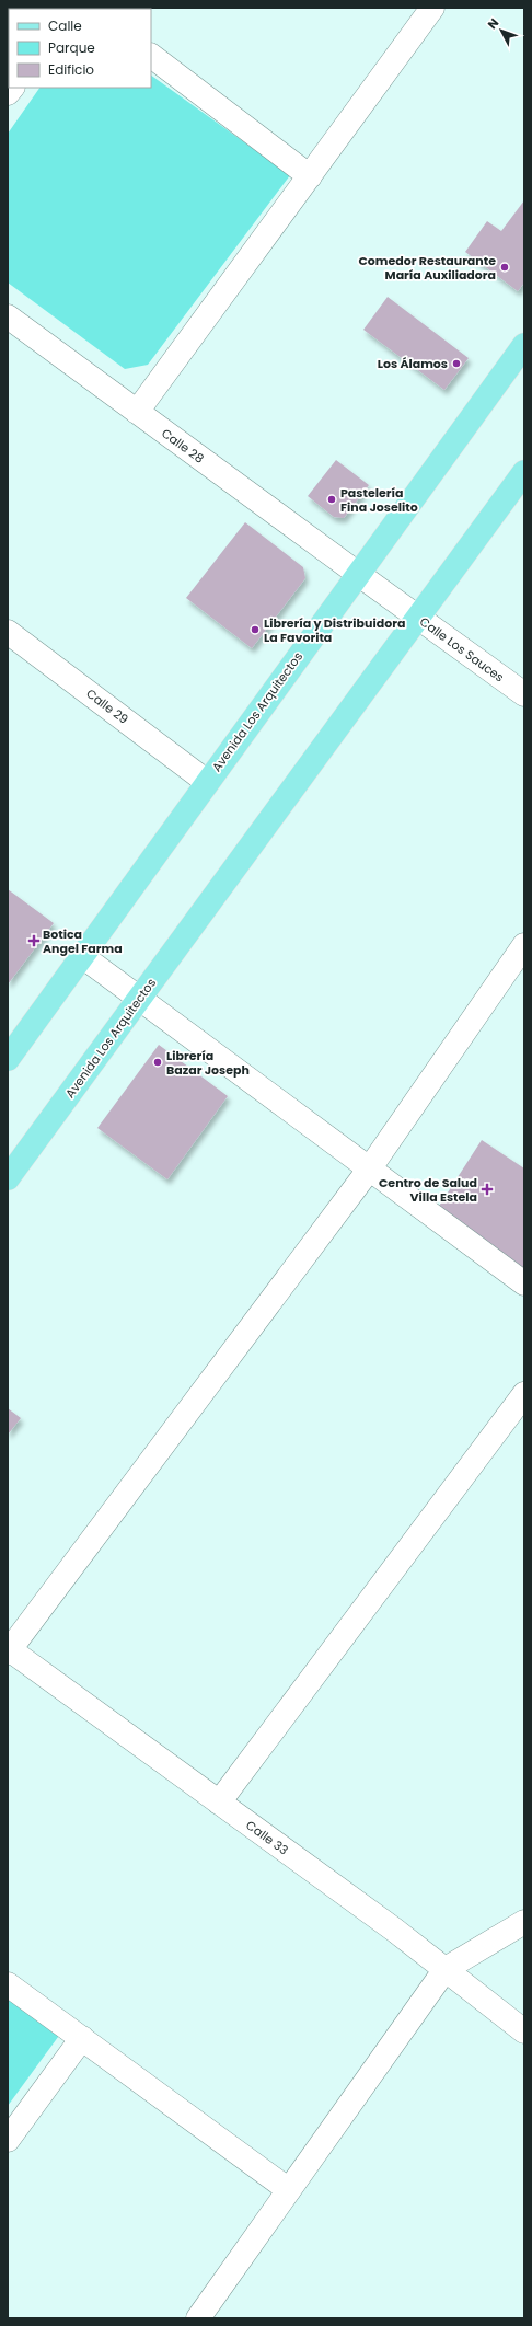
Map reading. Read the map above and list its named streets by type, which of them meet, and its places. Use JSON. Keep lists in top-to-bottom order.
{
  "streets": {
    "main road": ["Avenida Los Arquitectos"],
    "street": [
      "Calle 28",
      "Calle Los Sauces",
      "Calle 29",
      "Calle 33"
    ]
  },
  "crossings": [
    ["Calle 28", "Calle Los Sauces"],
    ["Calle 28", "Avenida Los Arquitectos"],
    ["Calle Los Sauces", "Avenida Los Arquitectos"],
    ["Calle 29", "Avenida Los Arquitectos"]
  ],
  "places": {
    "other": [
      "Comedor Restaurante María Auxiliadora",
      "Los Álamos",
      "Pastelería Fina Joselito",
      "Librería y Distribuidora La Favorita",
      "Librería Bazar Joseph"
    ],
    "health": ["Botica Angel Farma", "Centro de Salud Villa Estela"]
  },
  "legend": ["Calle", "Parque", "Edificio"],
  "north": "top left"
}
